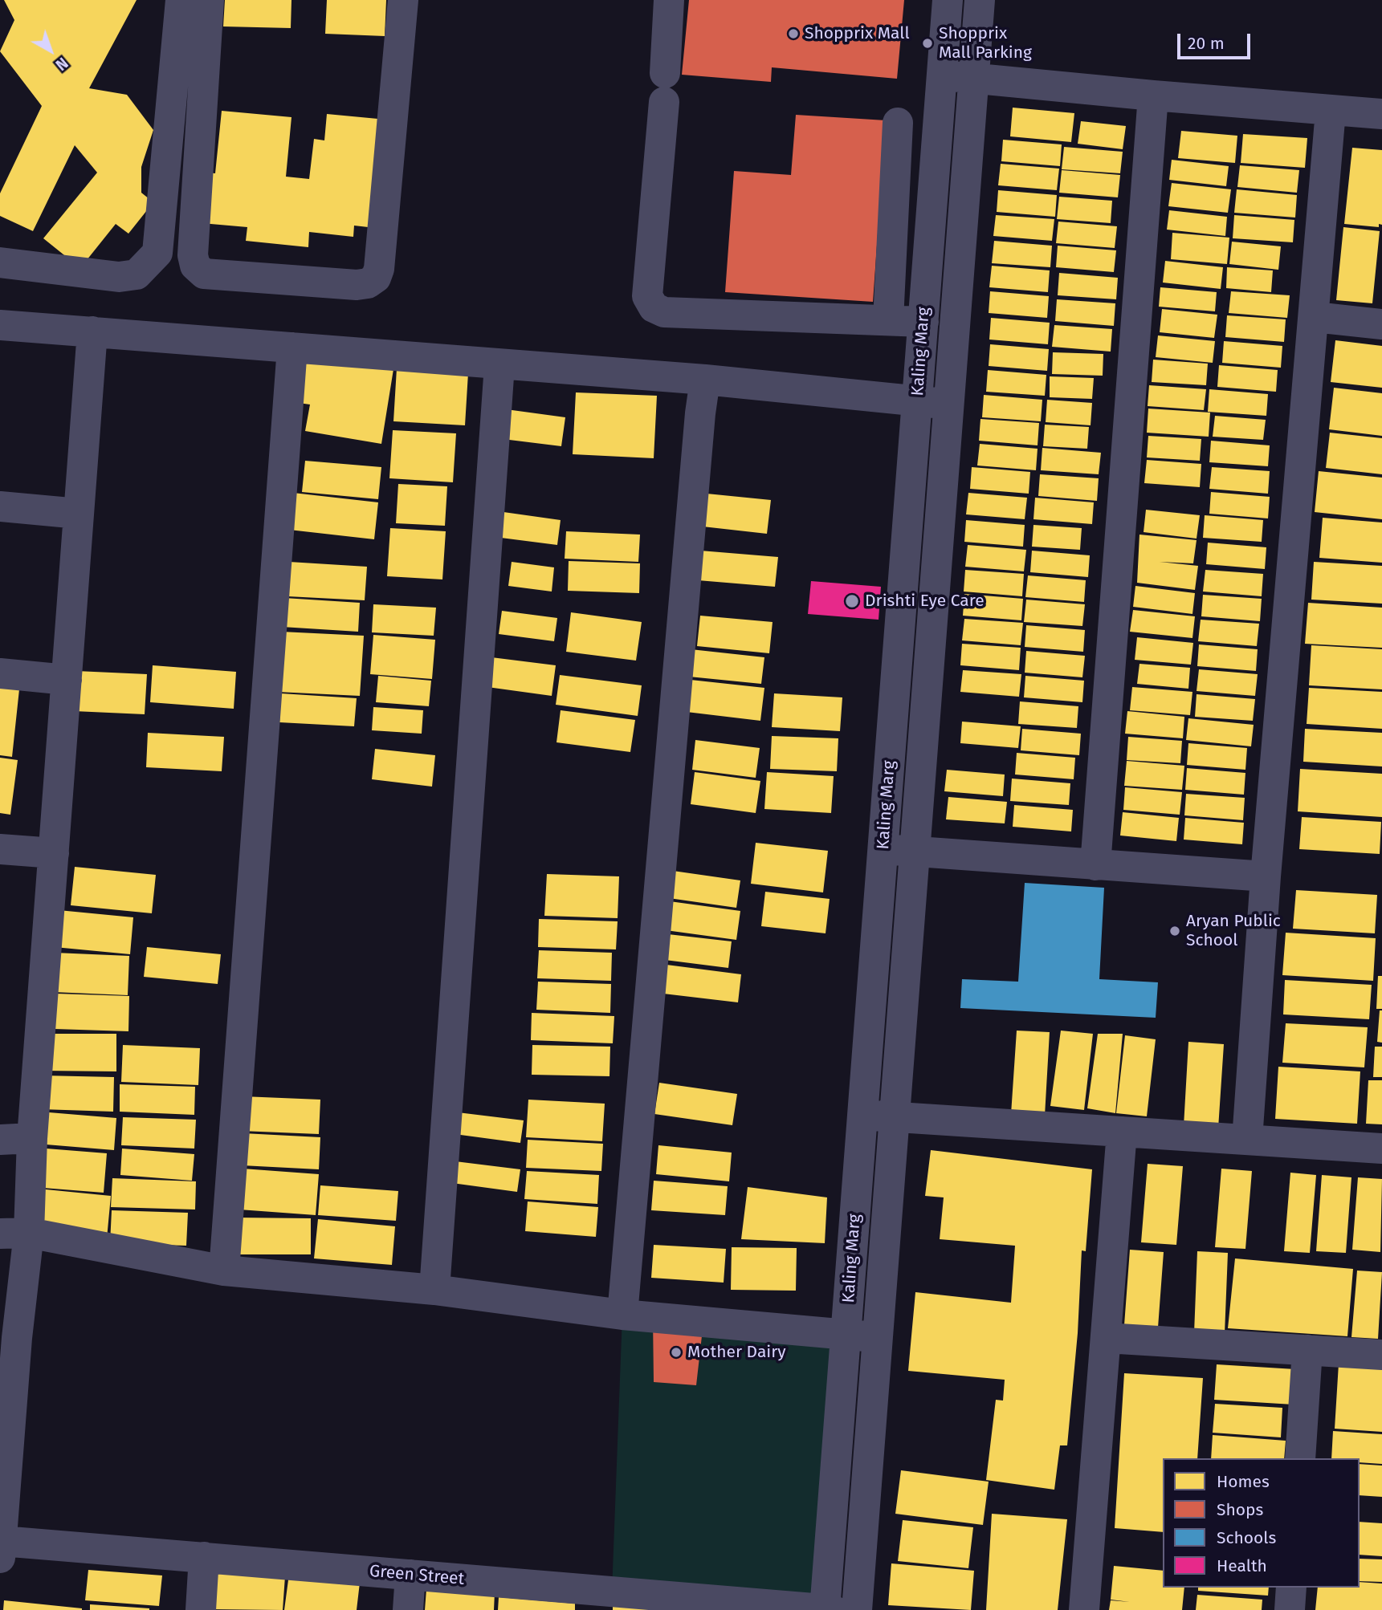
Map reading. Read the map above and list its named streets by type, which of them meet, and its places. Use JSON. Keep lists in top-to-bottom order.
{
  "streets": {
    "street": ["Kaling Marg", "Green Street"]
  },
  "crossings": [
    ["Kaling Marg", "Green Street"]
  ],
  "places": [
    "Shopprix Mall",
    "Shopprix Mall Parking",
    "Drishti Eye Care",
    "Aryan Public School",
    "Mother Dairy"
  ],
  "legend": [
    "Homes",
    "Shops",
    "Schools",
    "Health"
  ],
  "scale_bar": "20 m",
  "north": "bottom right"
}
